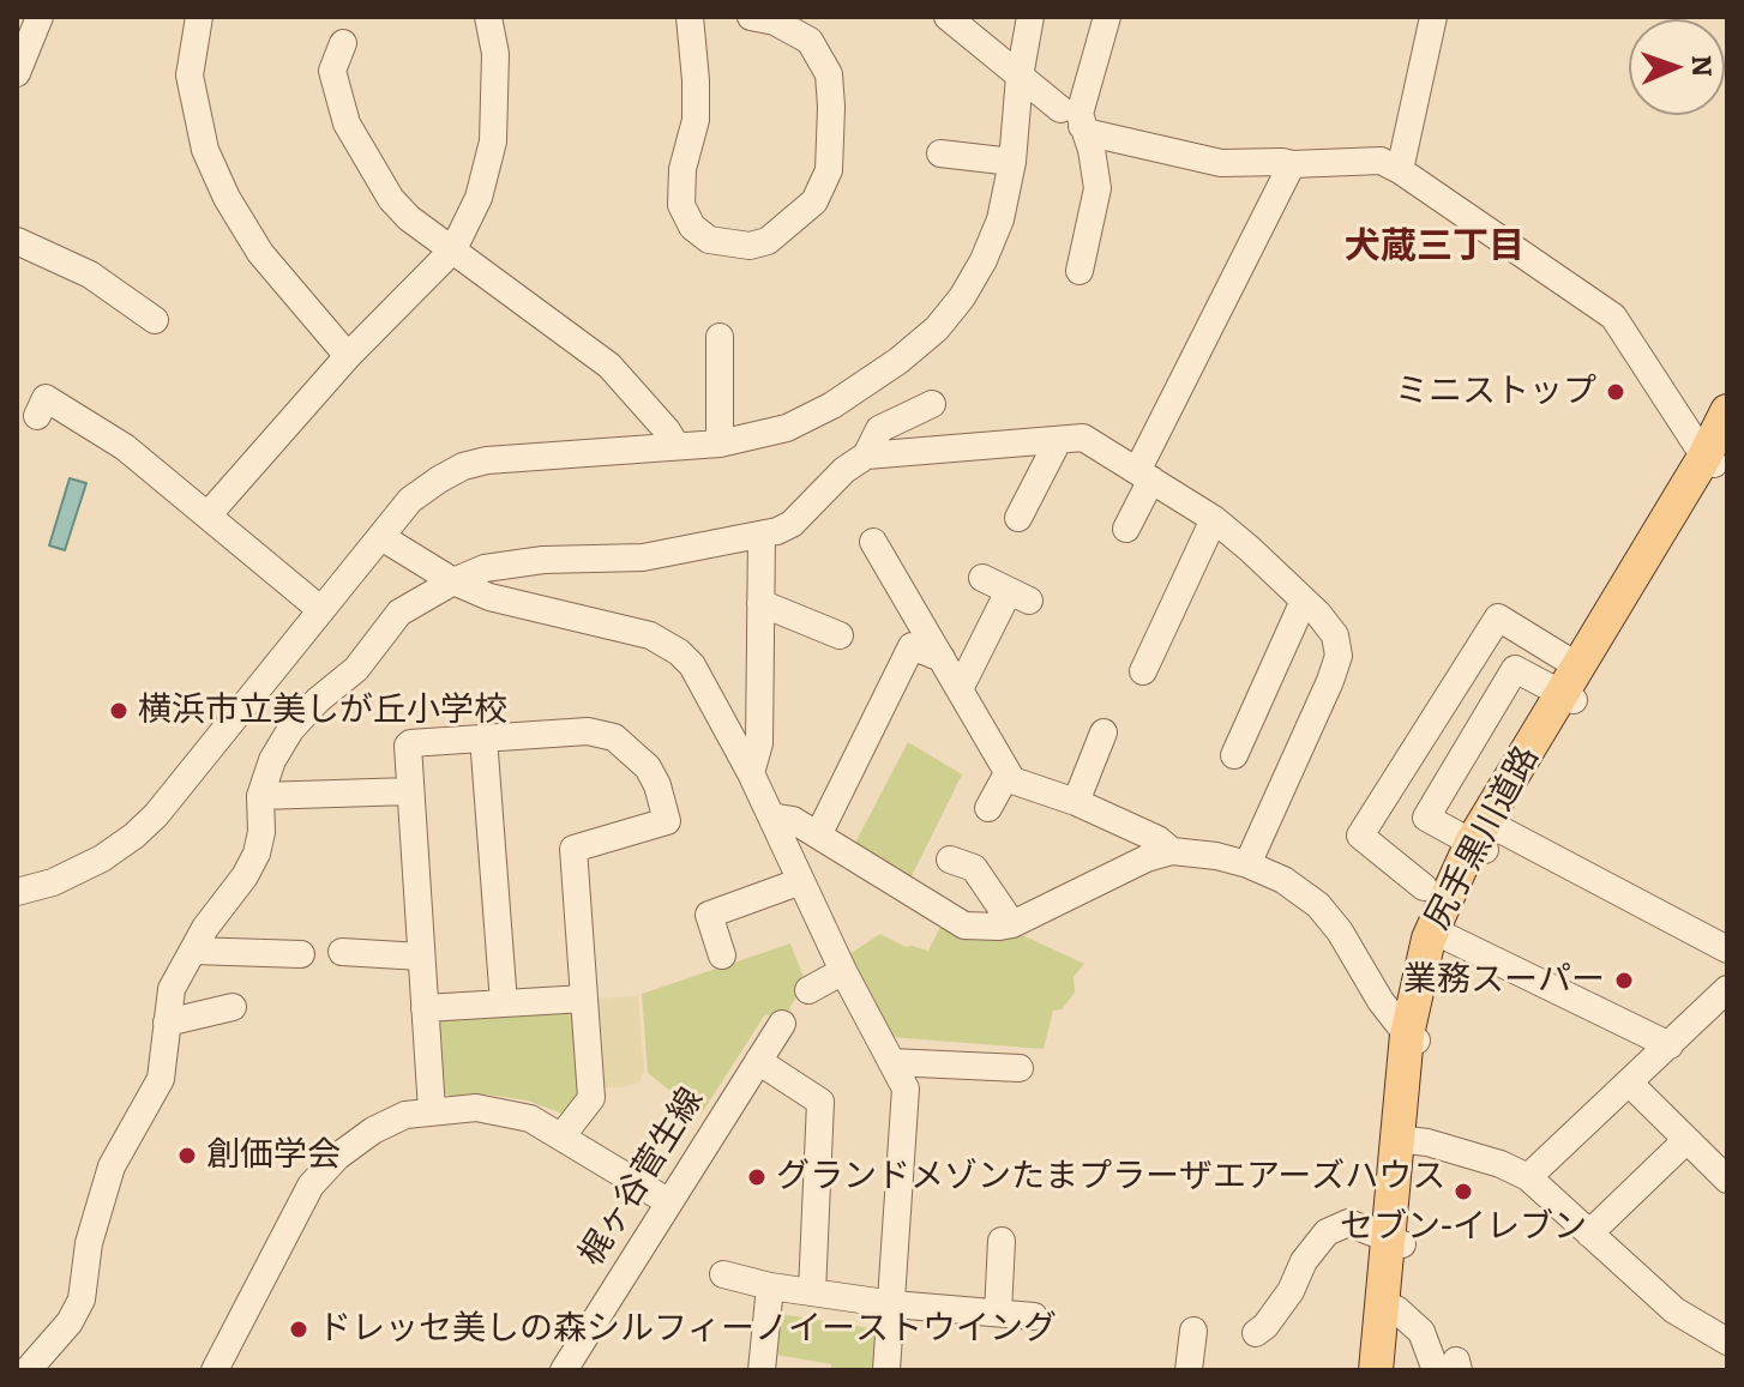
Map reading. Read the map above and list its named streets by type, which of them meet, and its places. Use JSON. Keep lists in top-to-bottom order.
{
  "streets": {
    "main road": ["尻手黒川道路"],
    "street": ["梶ヶ谷菅生線"]
  },
  "districts": ["犬蔵三丁目"],
  "places": [
    "ミニストップ",
    "横浜市立美しが丘小学校",
    "業務スーパー",
    "創価学会",
    "グランドメゾンたまプラーザエアーズハウス",
    "セブン-イレブン",
    "ドレッセ美しの森シルフィーノイーストウイング"
  ],
  "north": "right"
}
